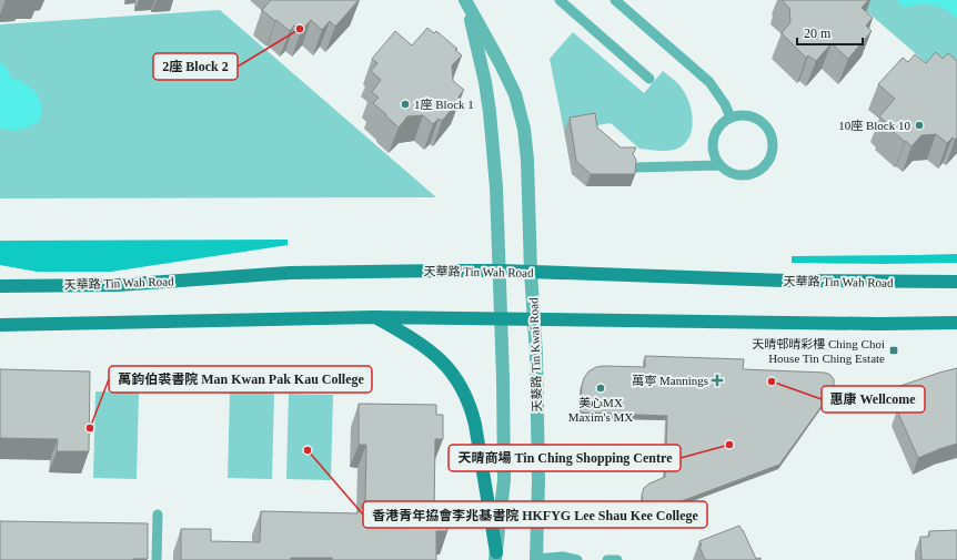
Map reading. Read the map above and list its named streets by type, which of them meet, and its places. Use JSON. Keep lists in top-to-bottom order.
{
  "streets": {
    "main road": ["天華路 Tin Wah Road"],
    "street": ["天葵路 Tin Kwai Road"]
  },
  "crossings": [
    ["天華路 Tin Wah Road", "天葵路 Tin Kwai Road"]
  ],
  "places": {
    "other": [
      "2座 Block 2",
      "1座 Block 1",
      "10座 Block 10",
      "惠康 Wellcome",
      "美心MX Maxim's MX",
      "萬鈞伯裘書院 Man Kwan Pak Kau College",
      "天晴商場 Tin Ching Shopping Centre",
      "香港青年拹會李兆基書院 HKFYG Lee Shau Kee College"
    ],
    "transit": ["天晴邨晴彩樓 Ching Choi House Tin Ching Estate"],
    "health": ["萬寧 Mannings"]
  },
  "scale_bar": "20 m"
}
